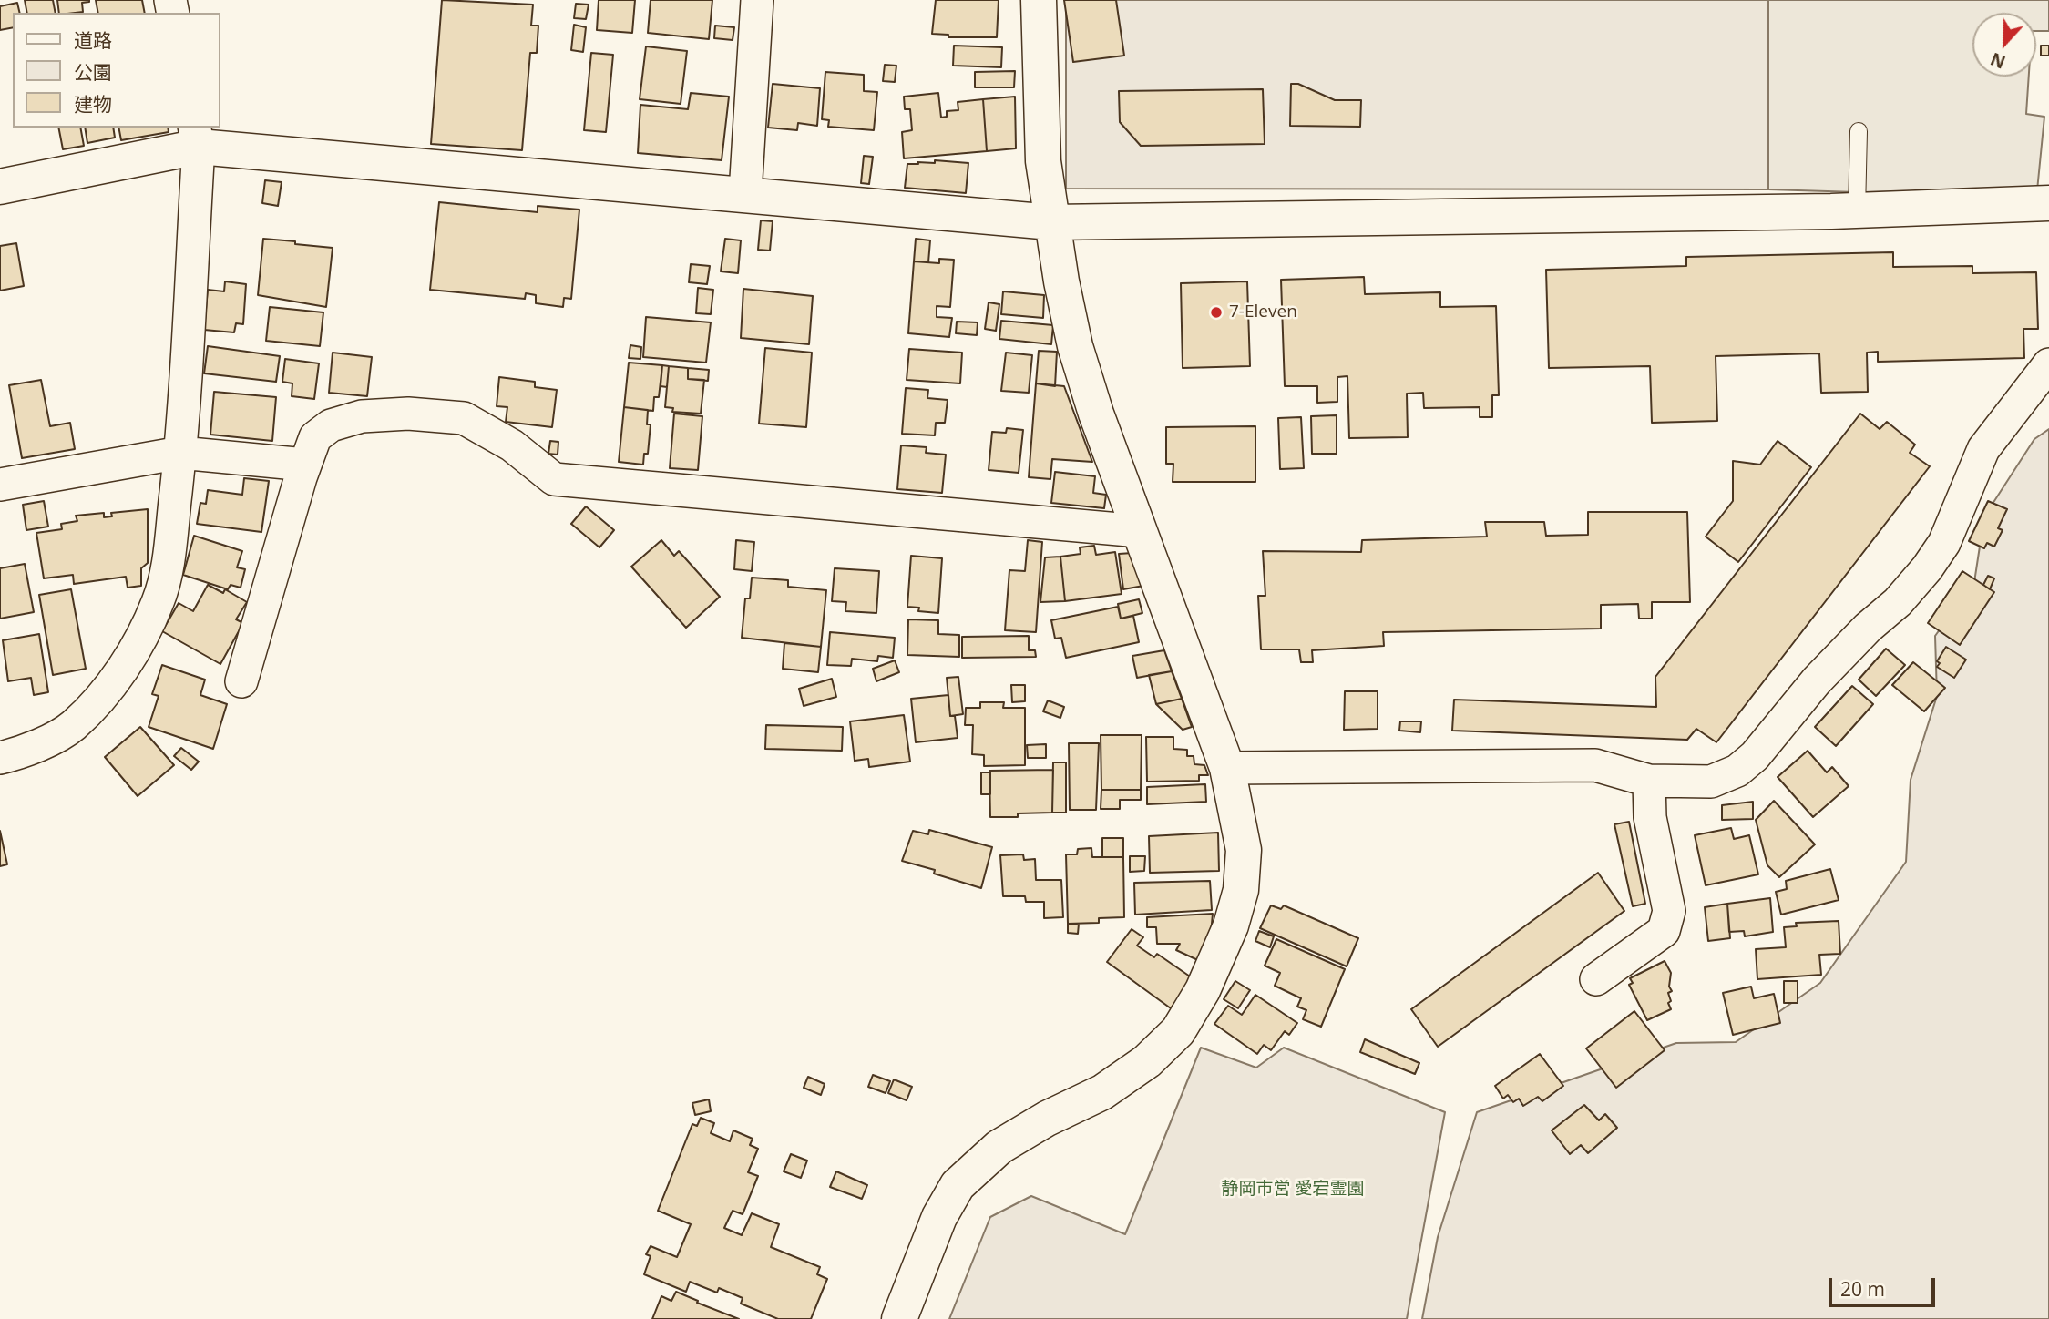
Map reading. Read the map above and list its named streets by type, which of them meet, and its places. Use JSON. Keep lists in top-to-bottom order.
{
  "parks": ["静岡市営 愛宕霊園"],
  "places": ["7-Eleven"],
  "legend": ["道路", "公園", "建物"],
  "scale_bar": "20 m",
  "north": "bottom"
}
